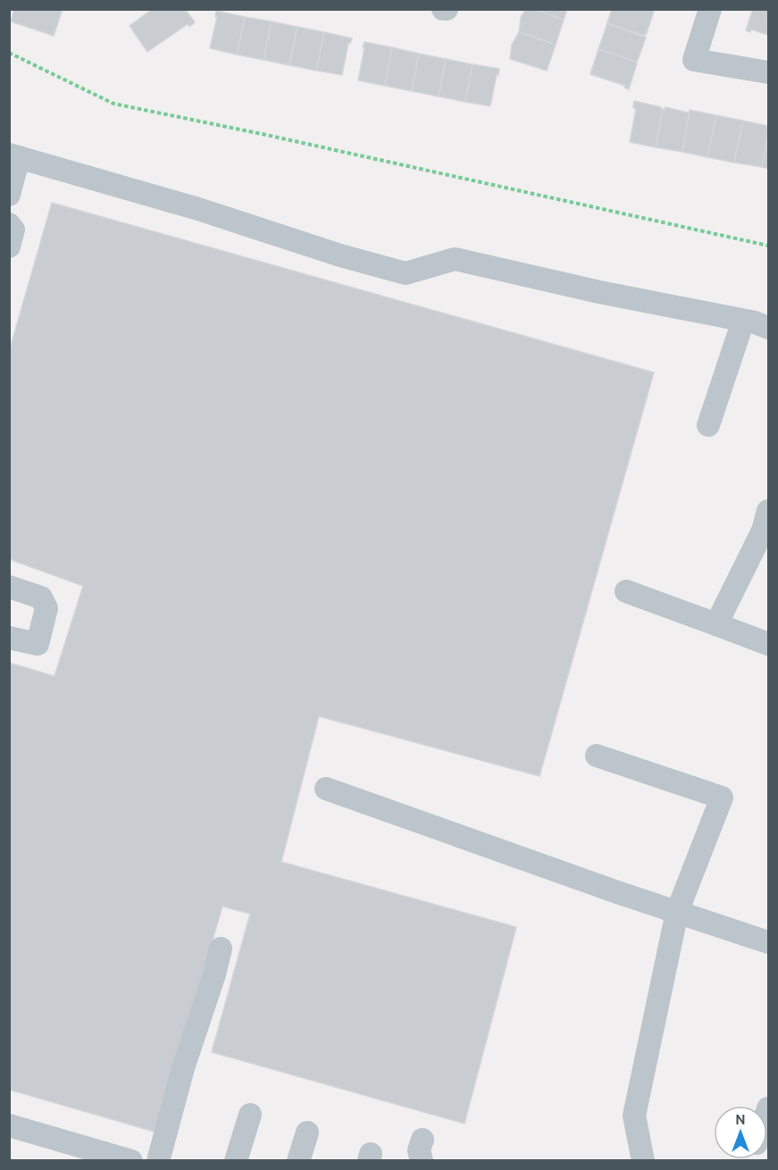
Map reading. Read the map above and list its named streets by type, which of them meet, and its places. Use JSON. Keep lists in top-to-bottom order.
{
  "north": "top"
}
